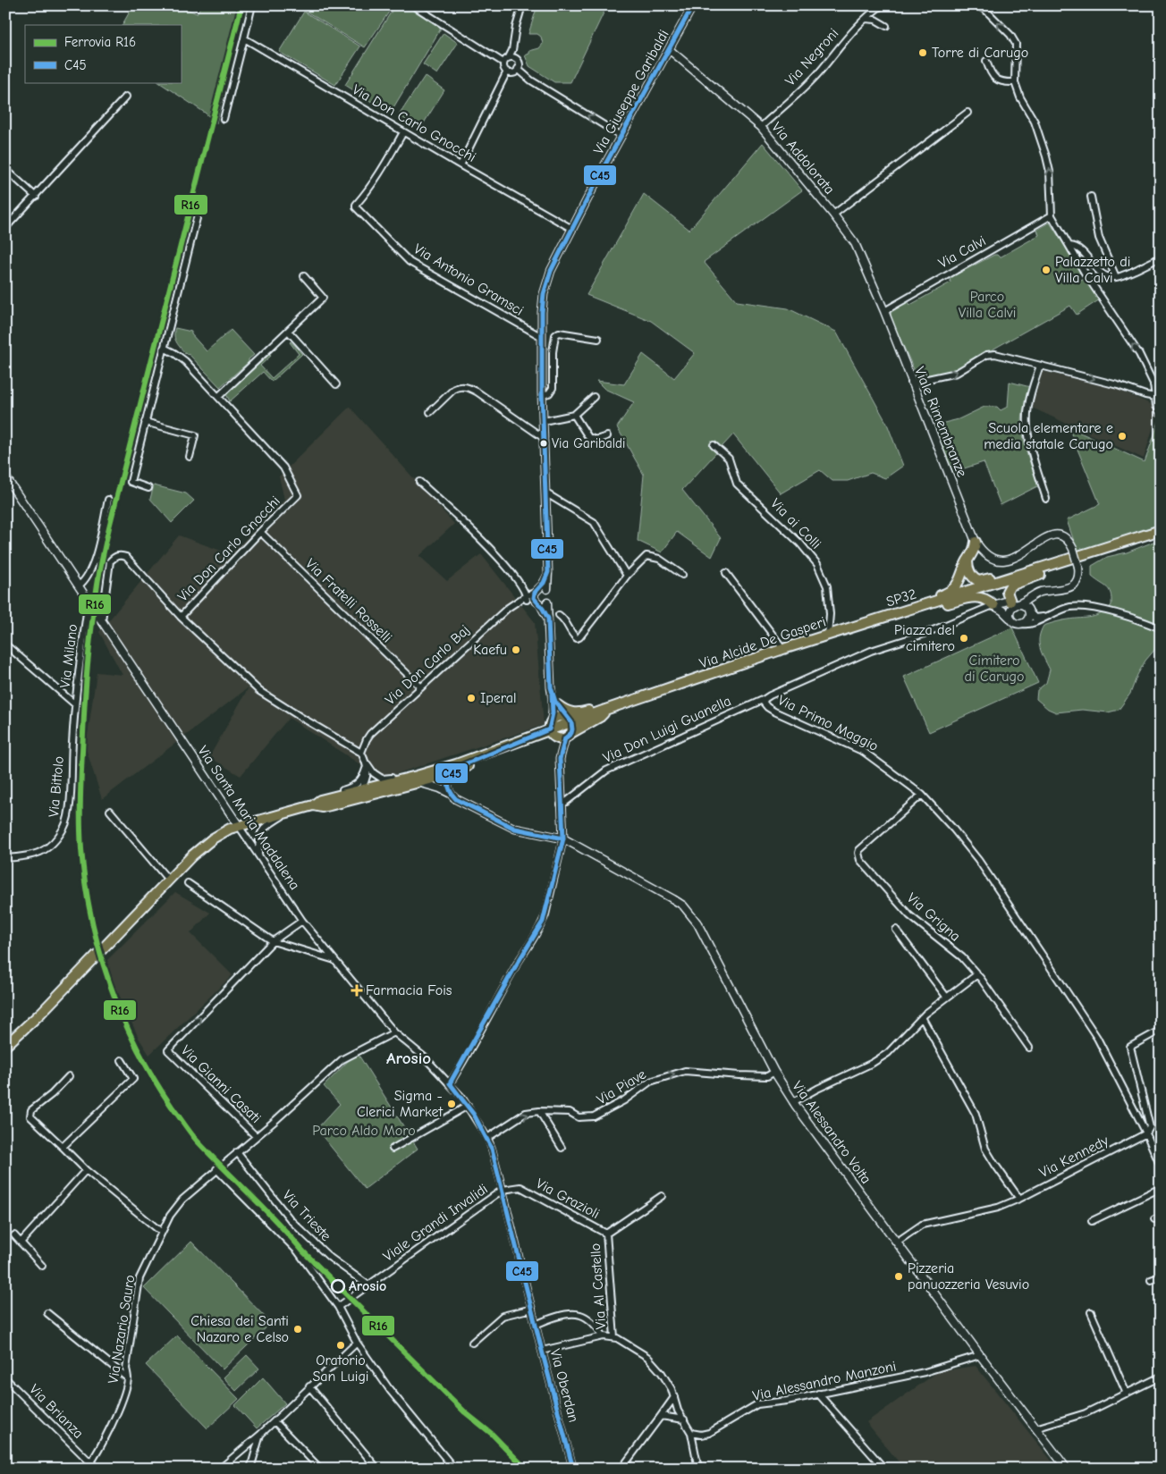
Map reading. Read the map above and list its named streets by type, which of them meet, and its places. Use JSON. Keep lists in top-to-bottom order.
{
  "streets": {
    "main road": ["SP32", "Via Alcide De Gasperi"],
    "street": [
      "Via Negroni",
      "Via Giuseppe Garibaldi",
      "Via Don Carlo Gnocchi",
      "Via Addolorata",
      "Via Calvi",
      "Via Antonio Gramsci",
      "Viale Rimembranze",
      "Via ai Colli",
      "Via Fratelli Rosselli",
      "Via Milano",
      "Via Don Carlo Baj",
      "Via Primo Maggio",
      "Via Don Luigi Guanella",
      "Via Bittolo",
      "Via Santa Maria Maddalena",
      "Via Grigna",
      "Via Gianni Casati",
      "Via Piave",
      "Via Alessandro Volta",
      "Via Kennedy",
      "Via Grazioli",
      "Via Trieste",
      "Viale Grandi Invalidi",
      "Via Al Castello",
      "Via Nazario Sauro",
      "Via Alessandro Manzoni",
      "Via Oberdan",
      "Via Brianza"
    ]
  },
  "crossings": [
    ["Via Negroni", "Via Addolorata"],
    ["Via Giuseppe Garibaldi", "Via Don Carlo Gnocchi"],
    ["Via Giuseppe Garibaldi", "Via Addolorata"],
    ["Via Giuseppe Garibaldi", "Via Antonio Gramsci"],
    ["Via Don Carlo Gnocchi", "Via Antonio Gramsci"],
    ["Via Don Carlo Gnocchi", "Via Fratelli Rosselli"],
    ["Via Don Carlo Gnocchi", "Via Santa Maria Maddalena"],
    ["Via Addolorata", "Via Calvi"],
    ["Via Addolorata", "Viale Rimembranze"],
    ["Via Calvi", "Viale Rimembranze"],
    ["Via ai Colli", "Via Alcide De Gasperi"],
    ["SP32", "Via Alcide De Gasperi"],
    ["Via Fratelli Rosselli", "Via Don Carlo Baj"],
    ["Via Alcide De Gasperi", "Via Santa Maria Maddalena"],
    ["Via Alcide De Gasperi", "Via Alessandro Volta"],
    ["Via Milano", "Via Bittolo"],
    ["Via Milano", "Via Santa Maria Maddalena"],
    ["Via Primo Maggio", "Via Don Luigi Guanella"],
    ["Via Primo Maggio", "Via Grigna"],
    ["Via Primo Maggio", "Via Kennedy"],
    ["Via Santa Maria Maddalena", "Via Piave"],
    ["Via Santa Maria Maddalena", "Via Nazario Sauro"],
    ["Via Santa Maria Maddalena", "Via Oberdan"],
    ["Via Gianni Casati", "Via Nazario Sauro"],
    ["Via Piave", "Via Alessandro Volta"],
    ["Via Piave", "Via Oberdan"],
    ["Via Alessandro Volta", "Via Kennedy"],
    ["Via Alessandro Volta", "Via Alessandro Manzoni"],
    ["Via Grazioli", "Viale Grandi Invalidi"],
    ["Via Grazioli", "Via Al Castello"],
    ["Via Grazioli", "Via Oberdan"],
    ["Via Trieste", "Viale Grandi Invalidi"],
    ["Via Trieste", "Via Nazario Sauro"],
    ["Viale Grandi Invalidi", "Via Oberdan"],
    ["Via Nazario Sauro", "Via Brianza"]
  ],
  "one_way": ["Via Piave"],
  "districts": ["Arosio"],
  "parks": ["Parco Villa Calvi", "Cimitero di Carugo", "Parco Aldo Moro"],
  "places": {
    "other": [
      "Torre di Carugo",
      "Palazzetto di Villa Calvi",
      "Scuola elementare e media statale Carugo",
      "Via Garibaldi",
      "Piazza del cimitero",
      "Kaefu",
      "Iperal",
      "Sigma - Clerici Market",
      "Pizzeria panuozzeria Vesuvio",
      "Arosio",
      "Chiesa dei Santi Nazaro e Celso",
      "Oratorio San Luigi"
    ],
    "health": ["Farmacia Fois"]
  },
  "lines": ["rail line R16", "transit line C45"],
  "legend": ["Ferrovia R16", "C45"]
}
